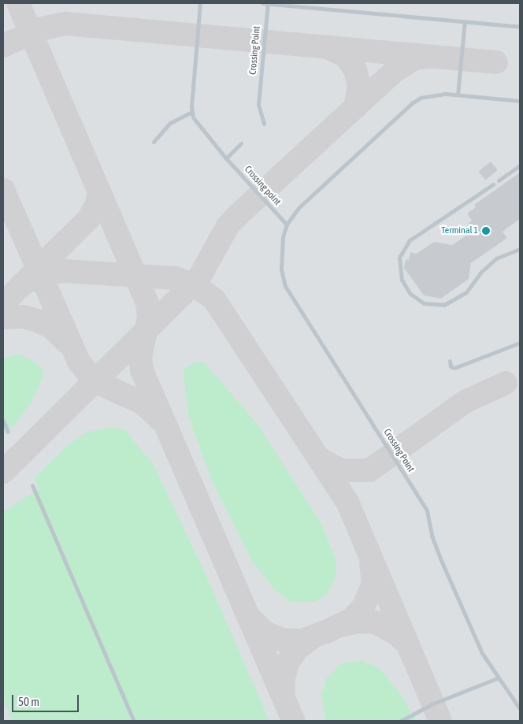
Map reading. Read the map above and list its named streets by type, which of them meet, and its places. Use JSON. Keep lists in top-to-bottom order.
{
  "streets": {
    "lane": ["Crossing Point", "Crossing point"]
  },
  "crossings": [
    ["Crossing Point", "Crossing point"]
  ],
  "places": ["Terminal 1"],
  "scale_bar": "50 m"
}
